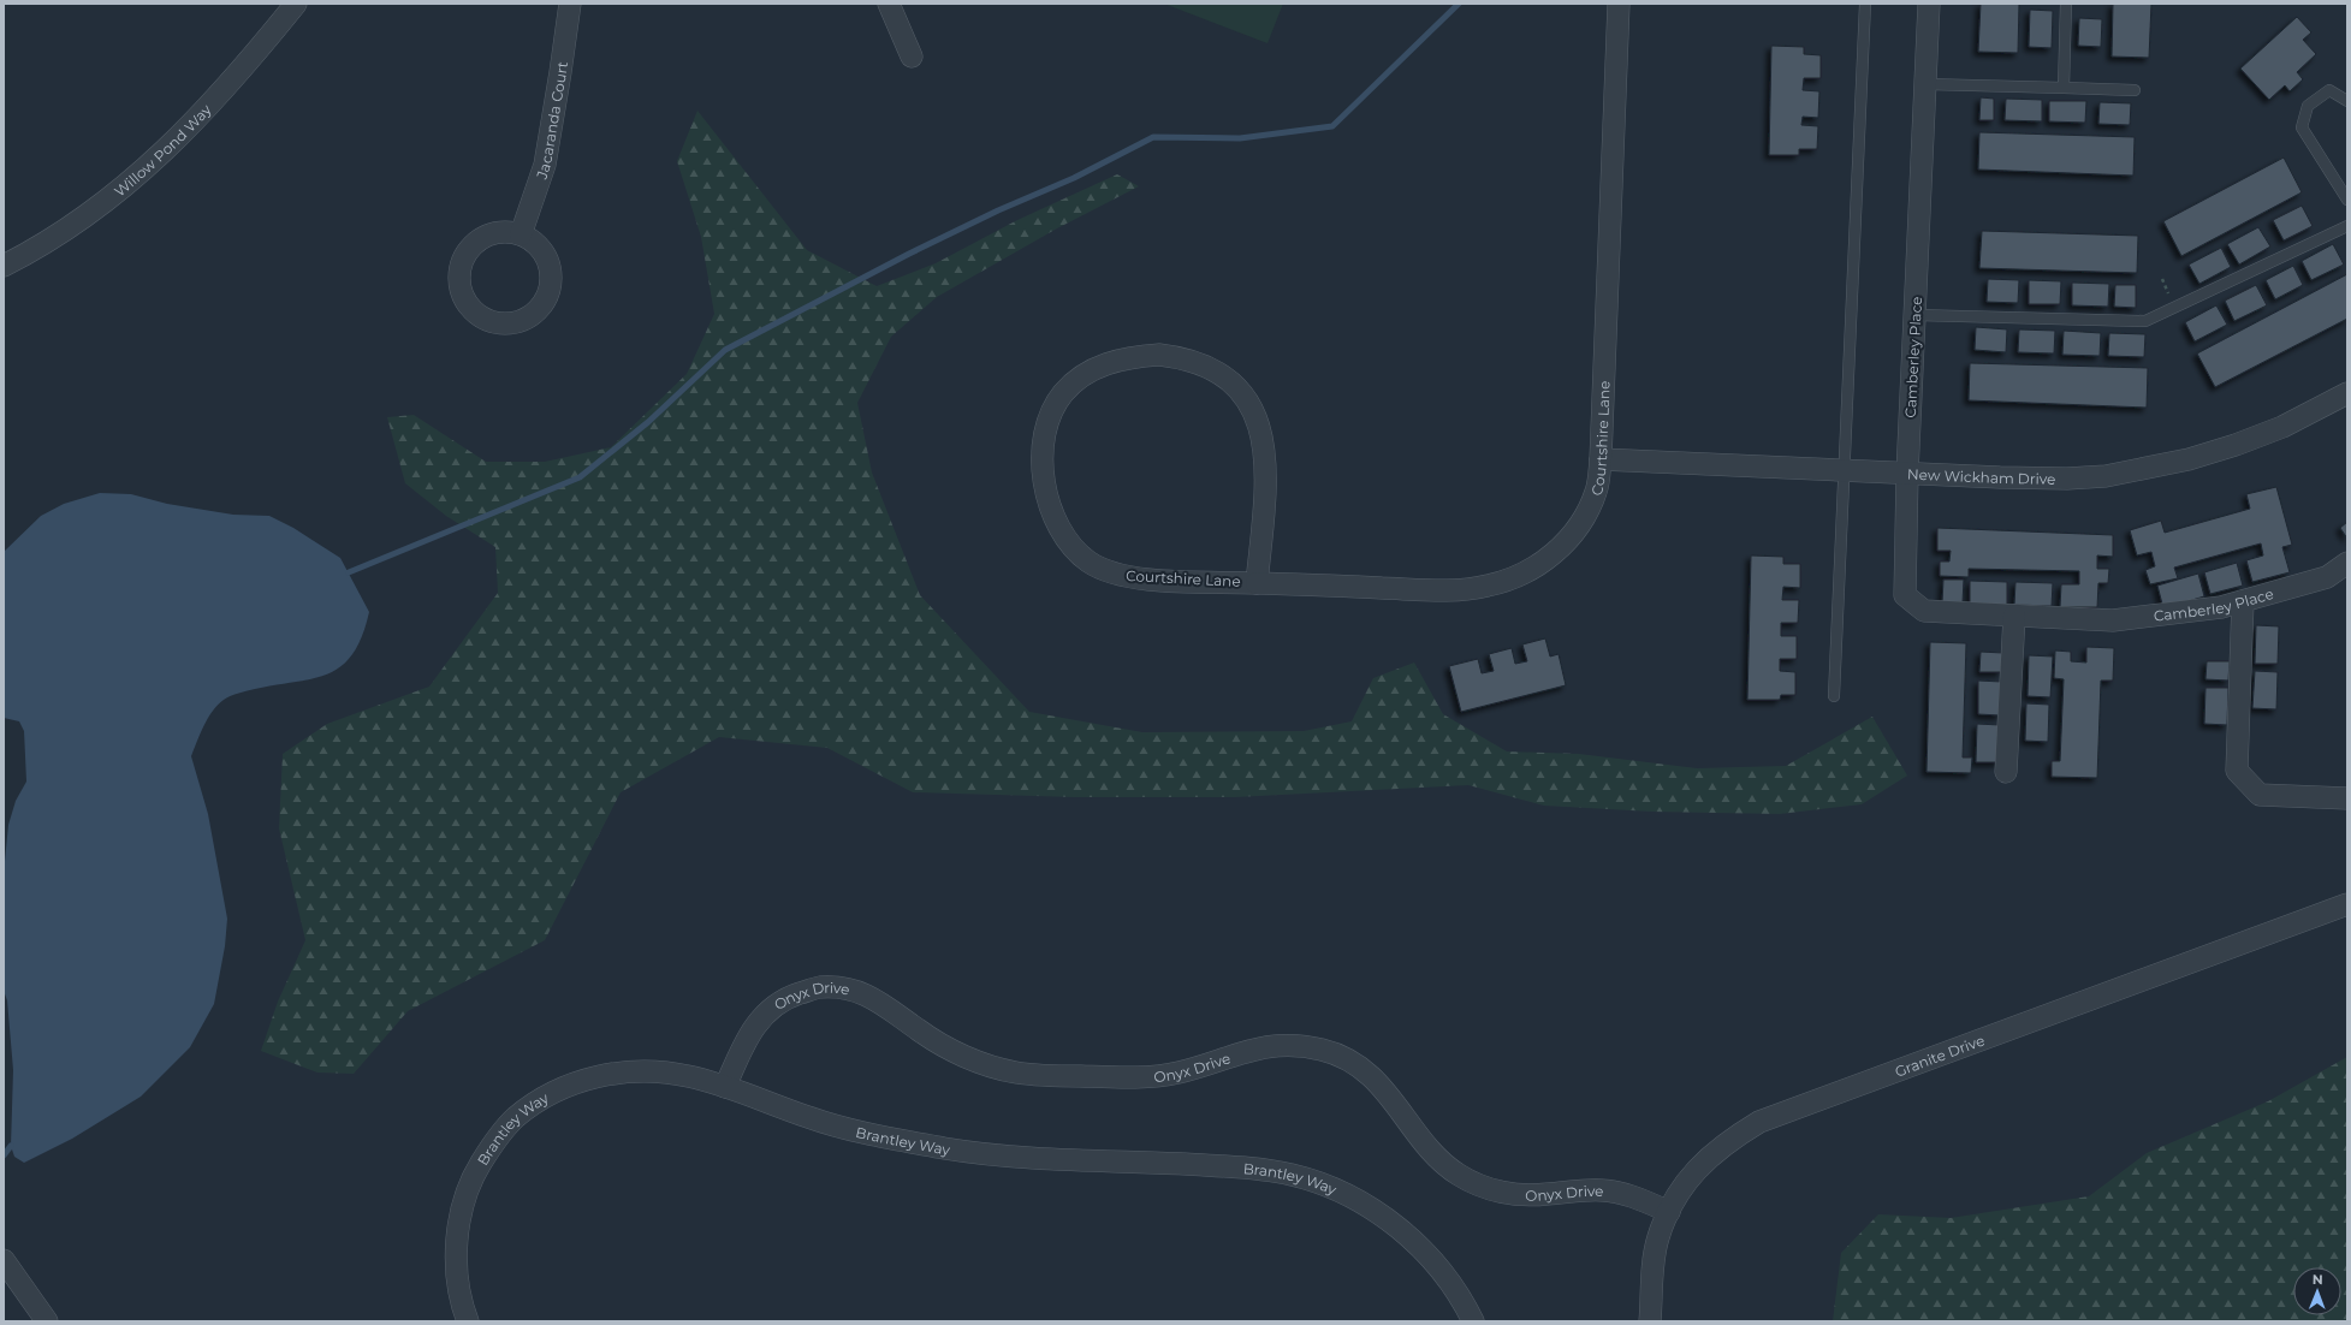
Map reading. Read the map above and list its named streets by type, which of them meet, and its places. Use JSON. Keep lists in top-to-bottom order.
{
  "streets": {
    "street": [
      "Jacaranda Court",
      "Willow Pond Way",
      "Camberley Place",
      "Courtshire Lane",
      "New Wickham Drive",
      "Onyx Drive",
      "Granite Drive",
      "Brantley Way"
    ]
  },
  "crossings": [
    ["Camberley Place", "New Wickham Drive"],
    ["Courtshire Lane", "New Wickham Drive"],
    ["Onyx Drive", "Granite Drive"],
    ["Onyx Drive", "Brantley Way"]
  ],
  "north": "top"
}
